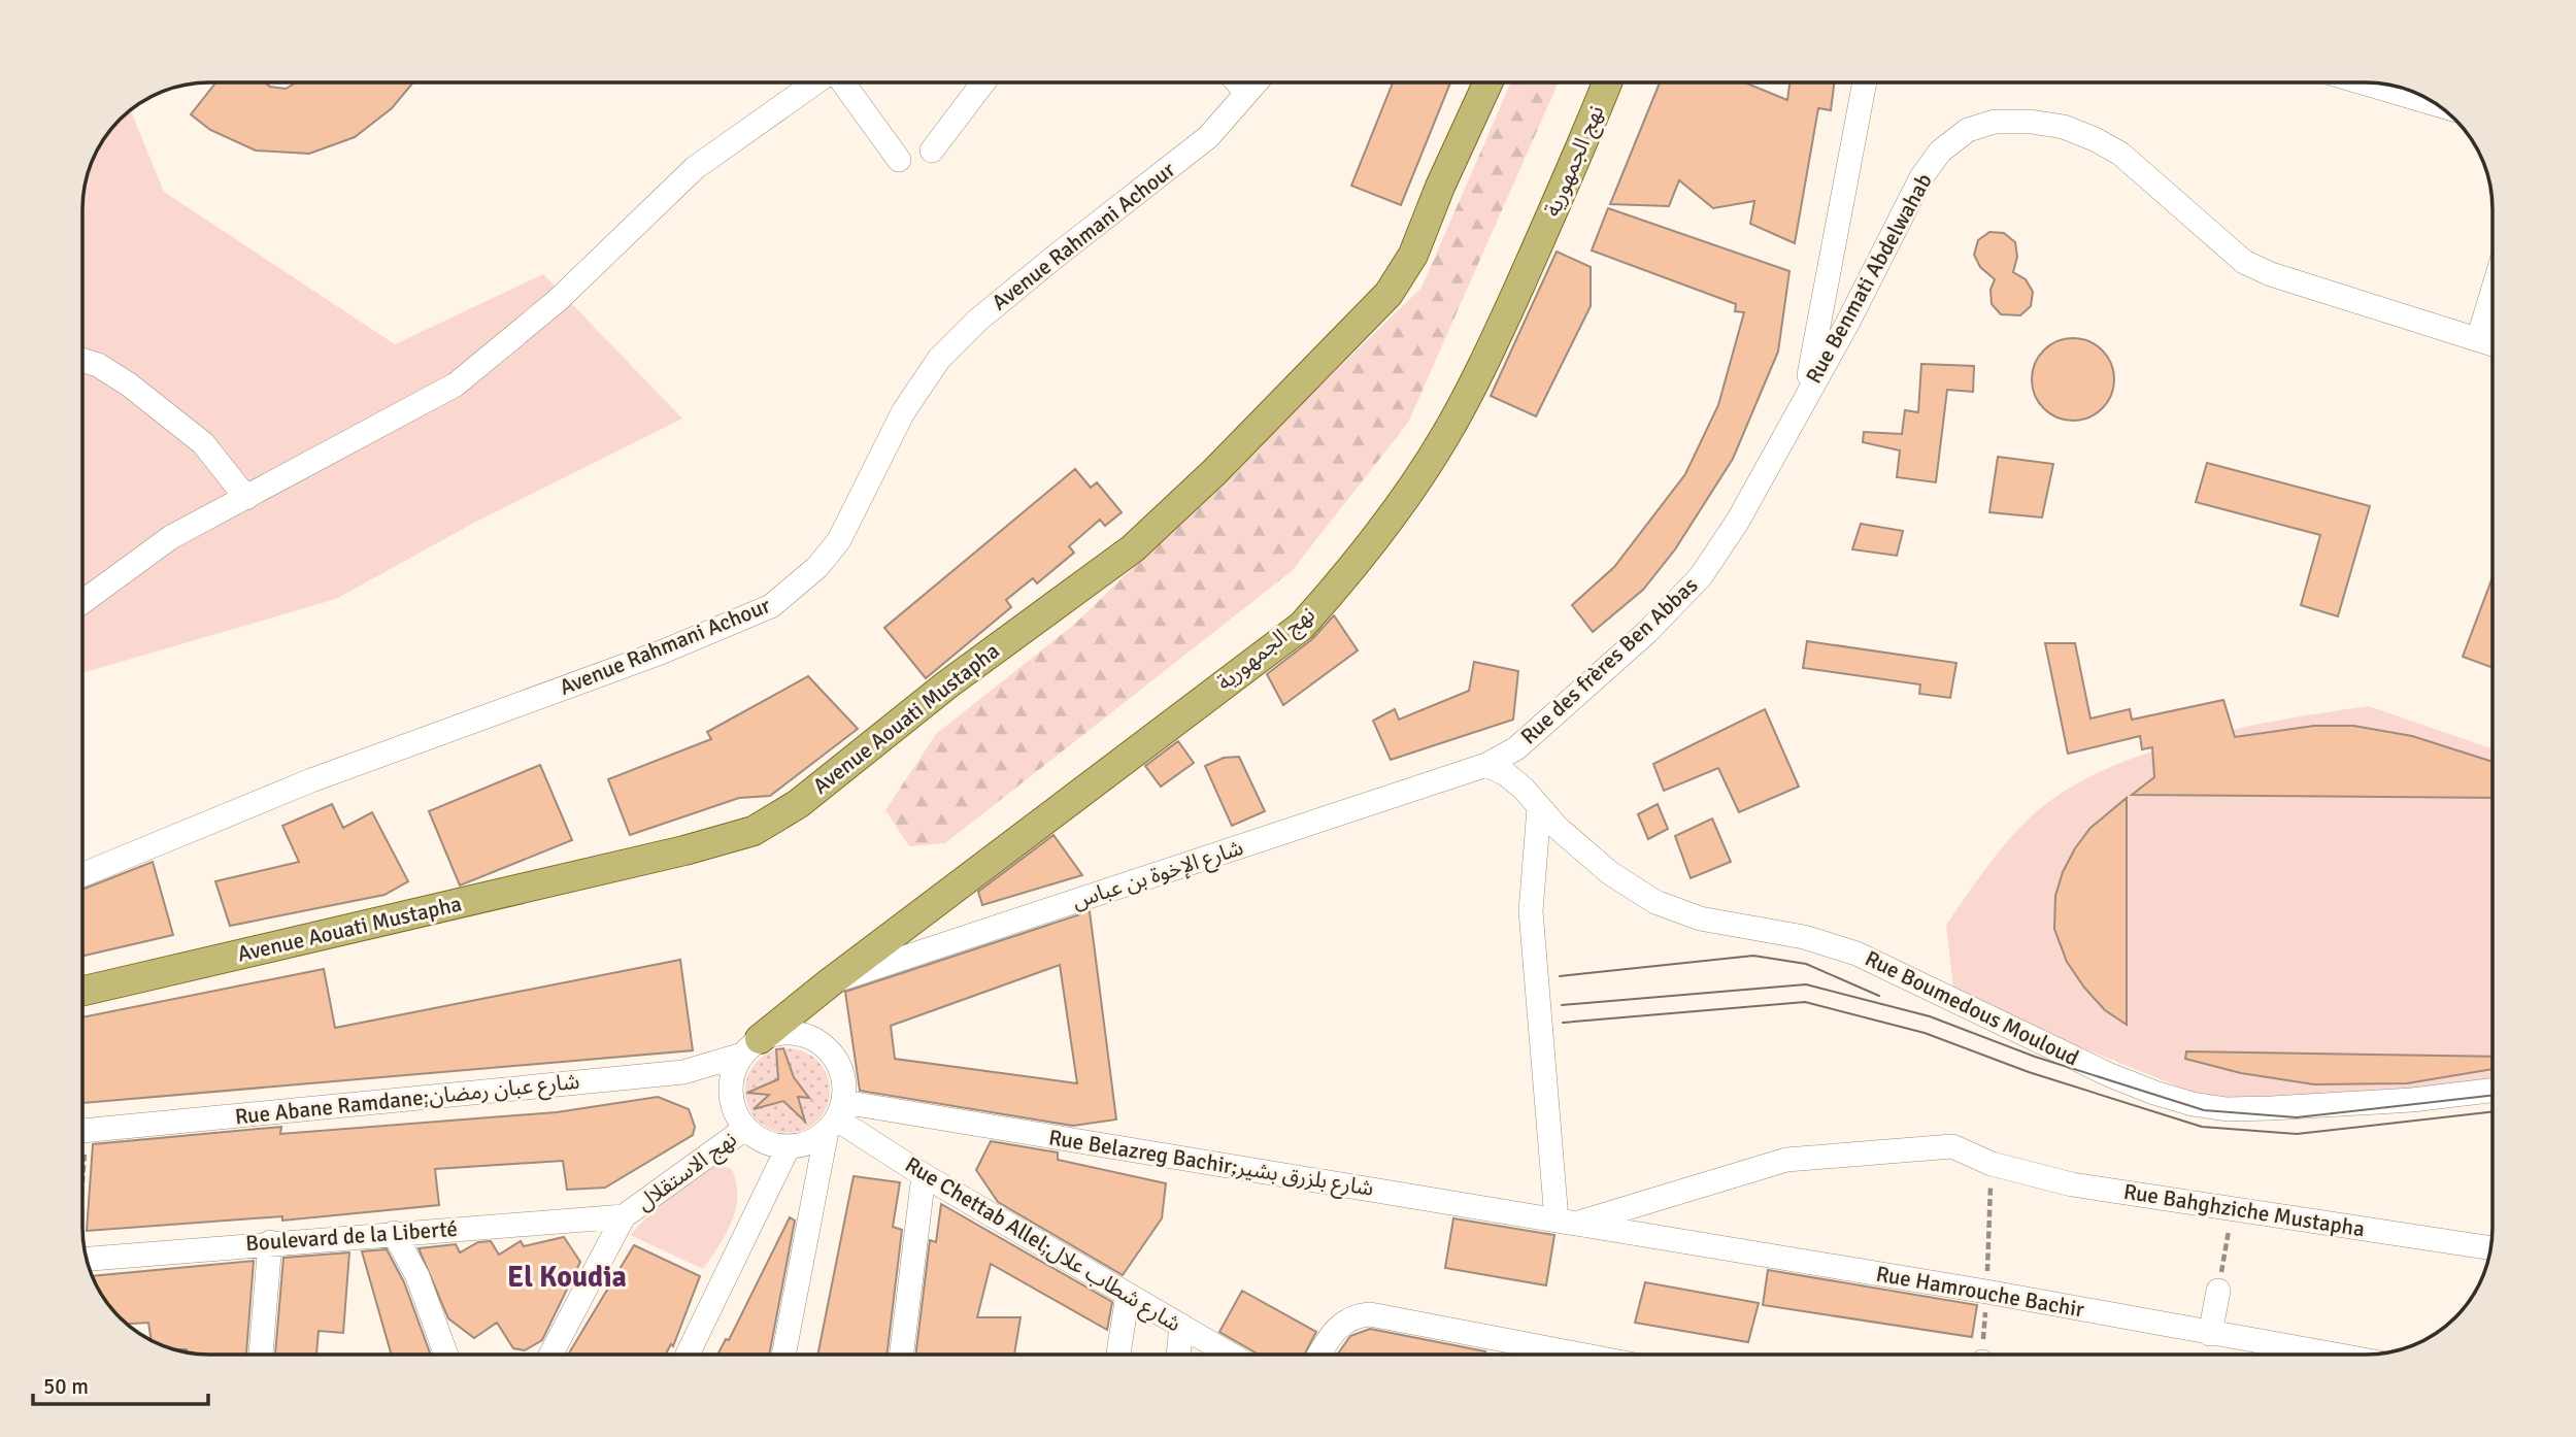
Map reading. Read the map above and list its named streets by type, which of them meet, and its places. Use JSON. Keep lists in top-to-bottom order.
{
  "streets": {
    "main road": ["نهج الجمهورية", "Avenue Aouati Mustapha"],
    "street": [
      "Avenue Rahmani Achour",
      "Rue Benmati Abdelwahab",
      "Rue des frères Ben Abbas",
      "شارع الإخوة بن عباس",
      "Rue Boumedous Mouloud",
      "Rue Abane Ramdane;شارع عبان رمضان",
      "Rue Belazreg Bachir;شارع بلزرق بشير",
      "نهج الاستقلال",
      "Rue Bahghziche Mustapha",
      "Boulevard de la Liberté",
      "Rue Chettab Allel;شارع شطاب علال",
      "Rue Hamrouche Bachir"
    ]
  },
  "crossings": [
    ["نهج الجمهورية", "شارع الإخوة بن عباس"],
    ["نهج الجمهورية", "Rue Abane Ramdane;شارع عبان رمضان"],
    ["نهج الجمهورية", "Rue Belazreg Bachir;شارع بلزرق بشير"],
    ["نهج الجمهورية", "نهج الاستقلال"],
    ["نهج الجمهورية", "Rue Chettab Allel;شارع شطاب علال"],
    ["Rue Benmati Abdelwahab", "Rue des frères Ben Abbas"],
    ["Rue des frères Ben Abbas", "شارع الإخوة بن عباس"],
    ["Rue des frères Ben Abbas", "Rue Boumedous Mouloud"],
    ["شارع الإخوة بن عباس", "Rue Boumedous Mouloud"],
    ["Rue Abane Ramdane;شارع عبان رمضان", "Rue Belazreg Bachir;شارع بلزرق بشير"],
    ["Rue Abane Ramdane;شارع عبان رمضان", "نهج الاستقلال"],
    ["Rue Abane Ramdane;شارع عبان رمضان", "Rue Chettab Allel;شارع شطاب علال"],
    ["Rue Belazreg Bachir;شارع بلزرق بشير", "نهج الاستقلال"],
    ["Rue Belazreg Bachir;شارع بلزرق بشير", "Rue Bahghziche Mustapha"],
    ["Rue Belazreg Bachir;شارع بلزرق بشير", "Rue Chettab Allel;شارع شطاب علال"],
    ["Rue Belazreg Bachir;شارع بلزرق بشير", "Rue Hamrouche Bachir"],
    ["نهج الاستقلال", "Boulevard de la Liberté"],
    ["نهج الاستقلال", "Rue Chettab Allel;شارع شطاب علال"],
    ["Rue Bahghziche Mustapha", "Rue Hamrouche Bachir"]
  ],
  "districts": ["El Koudia"],
  "scale_bar": "50 m"
}
